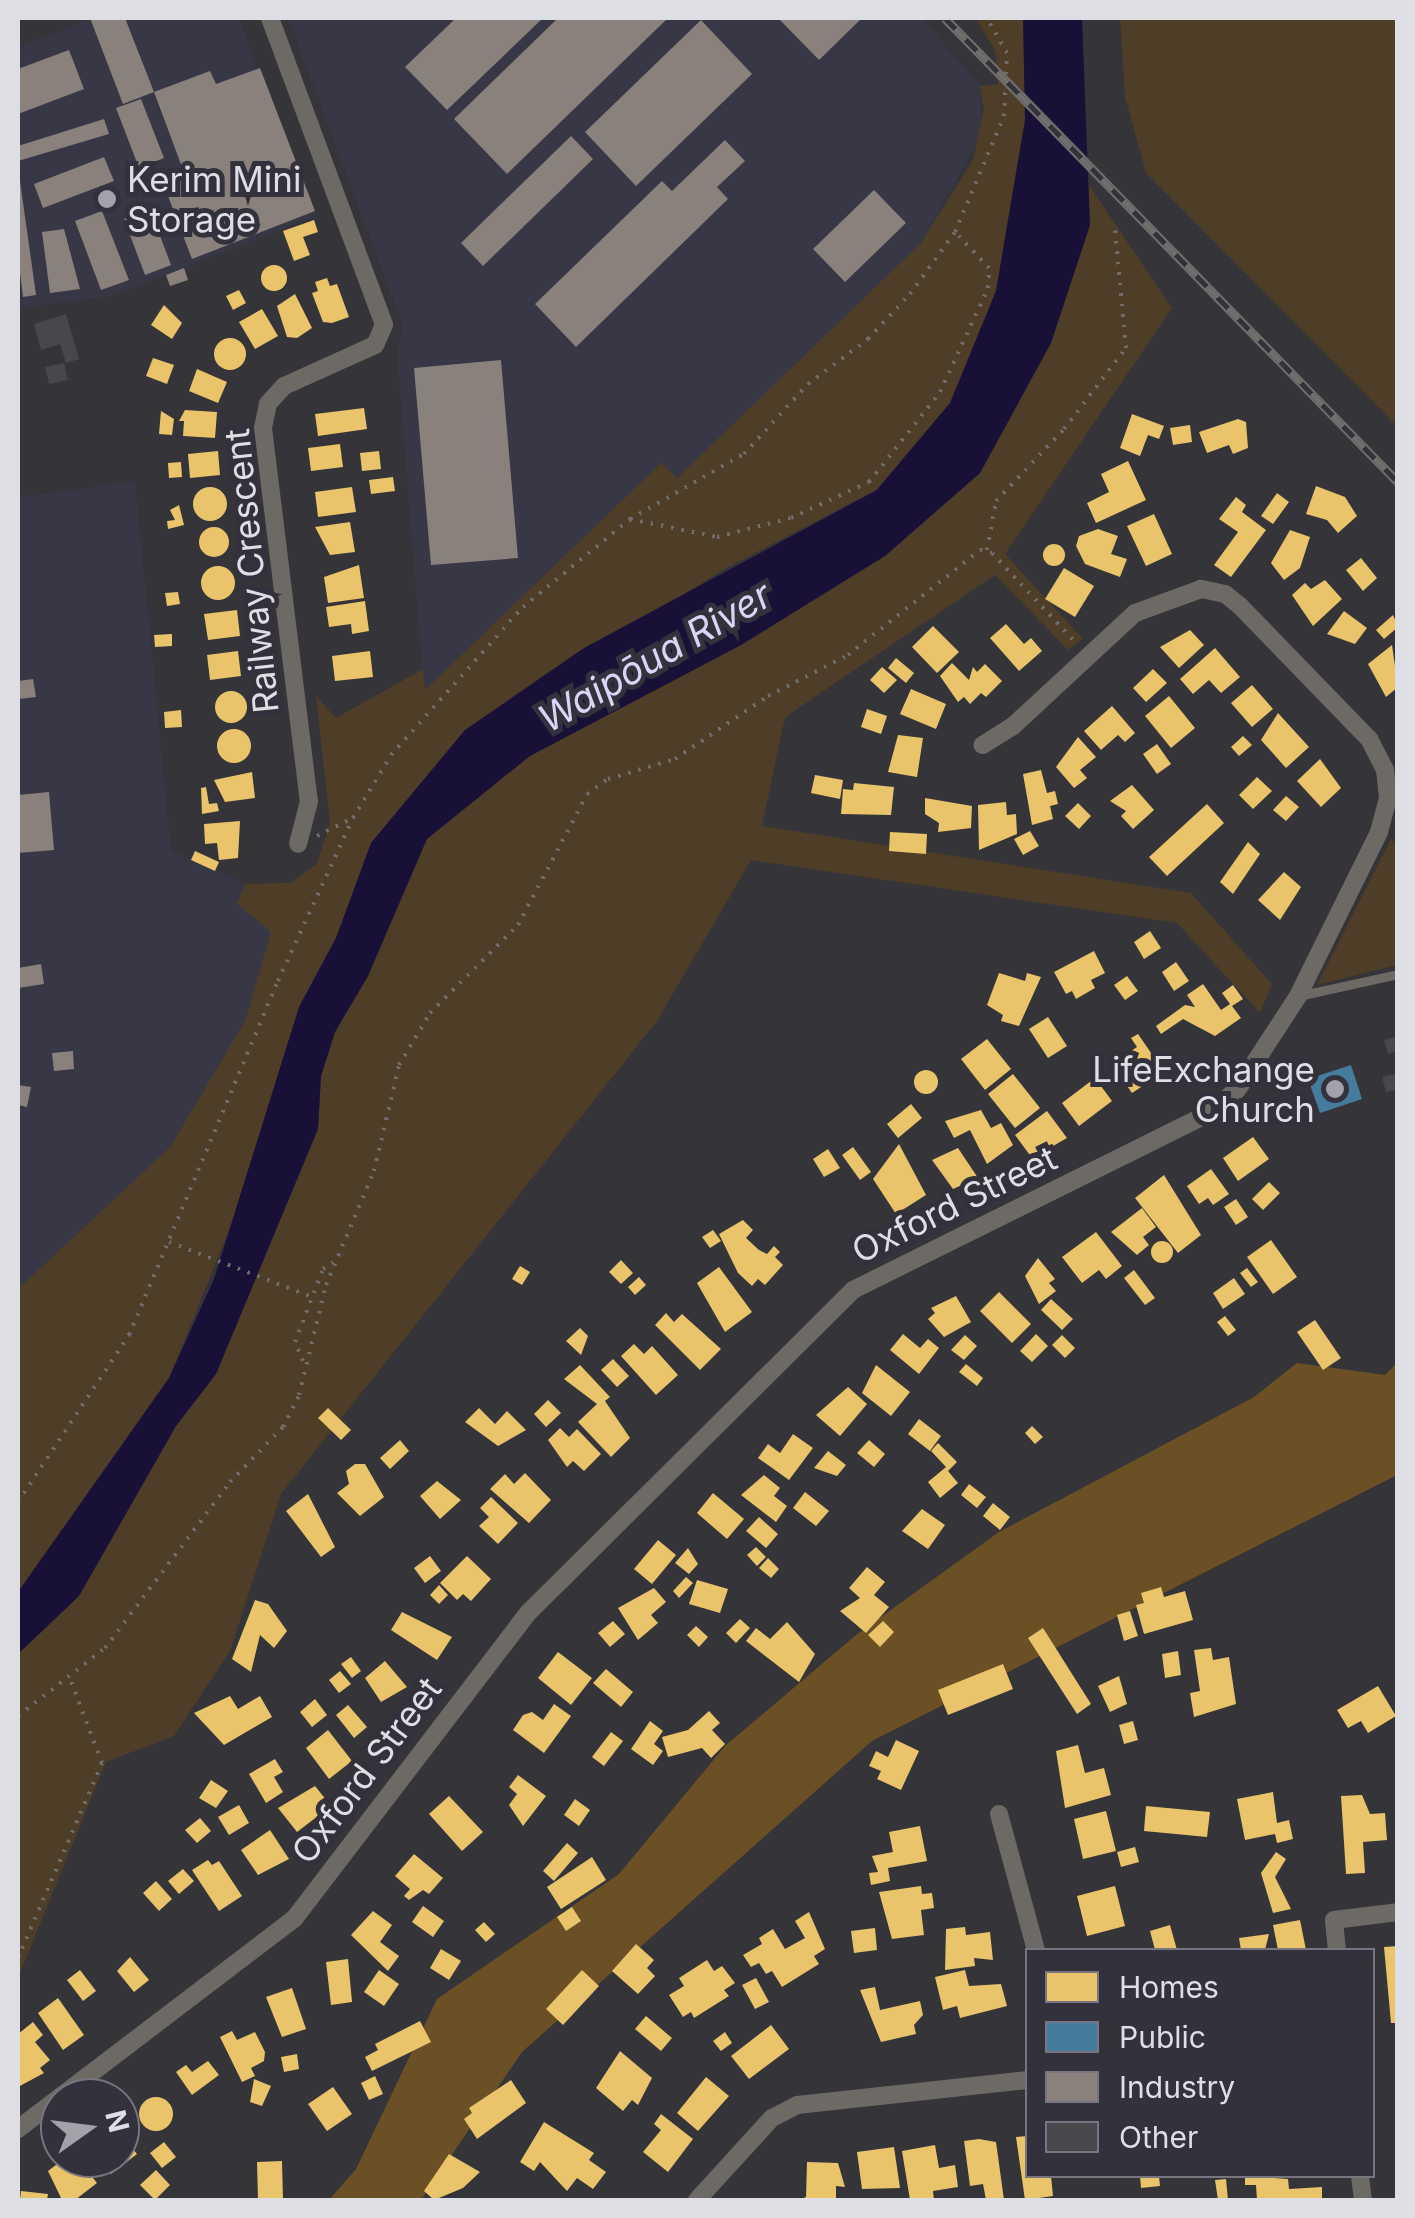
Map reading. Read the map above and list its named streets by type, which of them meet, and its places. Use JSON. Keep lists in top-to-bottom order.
{
  "streets": {
    "street": ["Railway Crescent", "Oxford Street"]
  },
  "water": ["Waipōua River"],
  "places": ["Kerim Mini Storage", "LifeExchange Church"],
  "legend": [
    "Homes",
    "Public",
    "Industry",
    "Other"
  ],
  "north": "right"
}
